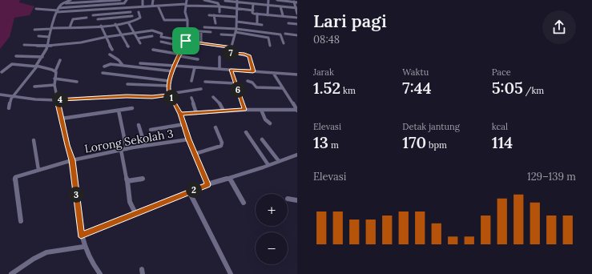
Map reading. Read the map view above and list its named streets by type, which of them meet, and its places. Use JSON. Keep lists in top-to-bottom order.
{
  "streets": {
    "street": ["Lorong Sekolah 3"]
  },
  "page": {
    "heading": ["Lari pagi", "08:48"],
    "pins": [
      "7",
      "6",
      "1",
      "4",
      "2",
      "3"
    ],
    "stats": [
      ["Jarak", "1.52 km"],
      ["Waktu", "7:44"],
      ["Pace", "5:05 /km"],
      ["Elevasi", "13 m"],
      ["Detak jantung", "170 bpm"],
      ["kcal", "114"]
    ],
    "chart": ["Elevasi", "129–139 m"],
    "map_buttons": ["+", "−"]
  }
}
